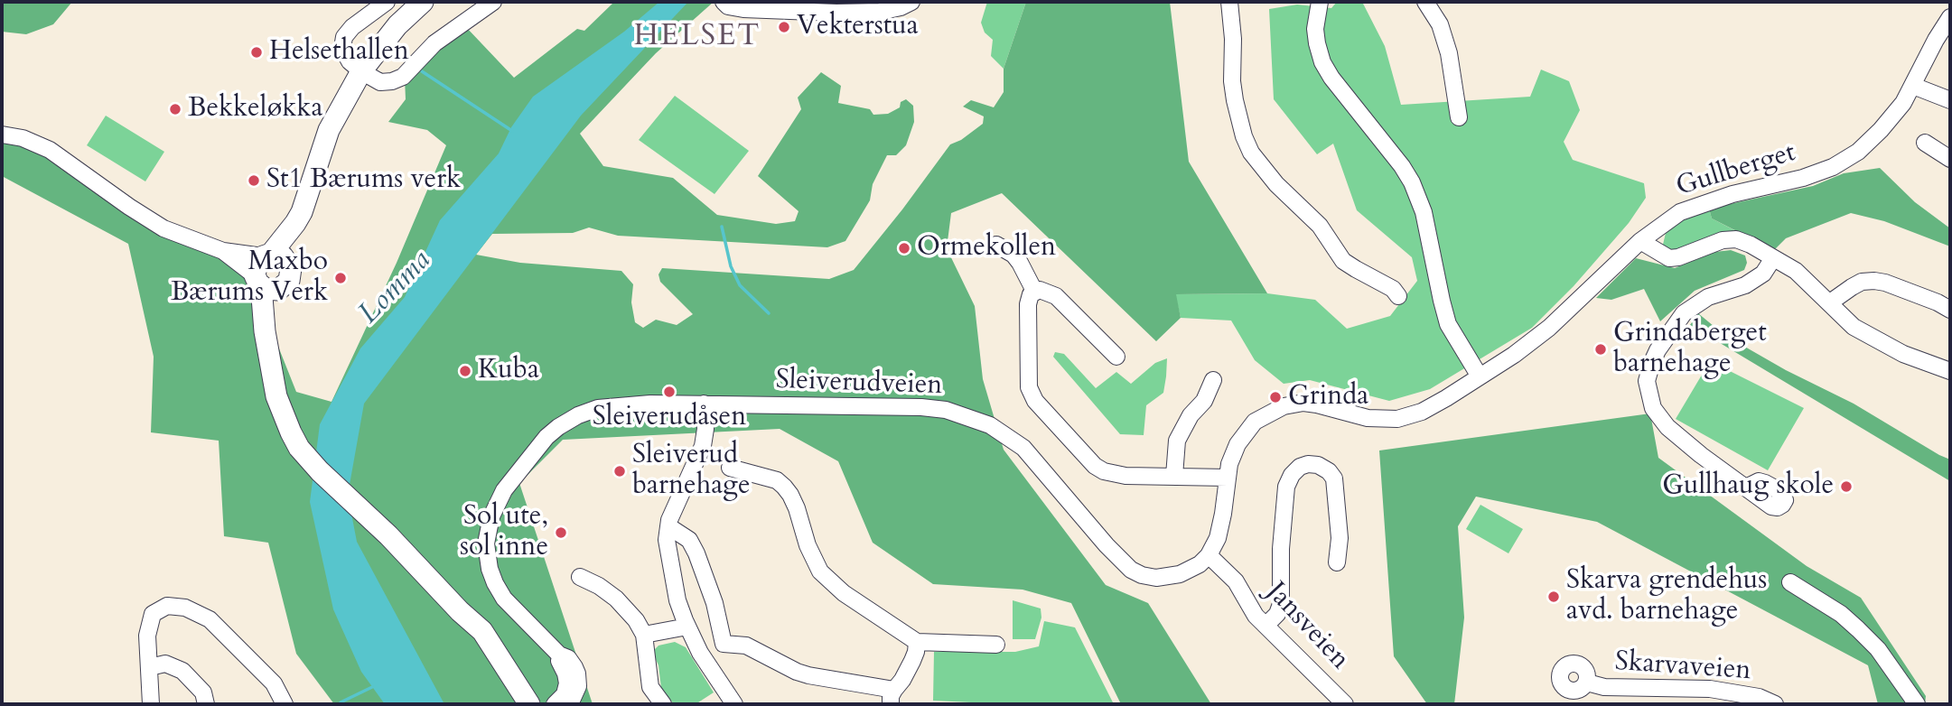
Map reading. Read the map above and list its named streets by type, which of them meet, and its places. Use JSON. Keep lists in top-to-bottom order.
{
  "streets": {
    "street": [
      "Gullberget",
      "Sleiverudveien",
      "Jansveien",
      "Skarvaveien"
    ]
  },
  "crossings": [
    ["Sleiverudveien", "Jansveien"]
  ],
  "districts": ["HELSET"],
  "water": ["Lomma"],
  "places": [
    "Vekterstua",
    "Helsethallen",
    "Bekkeløkka",
    "St1 Bærums verk",
    "Ormekollen",
    "Maxbo Bærums Verk",
    "Grindaberget barnehage",
    "Kuba",
    "Sleiverudåsen",
    "Grinda",
    "Sleiverud barnehage",
    "Gullhaug skole",
    "Sol ute, sol inne",
    "Skarva grendehus avd. barnehage"
  ]
}
